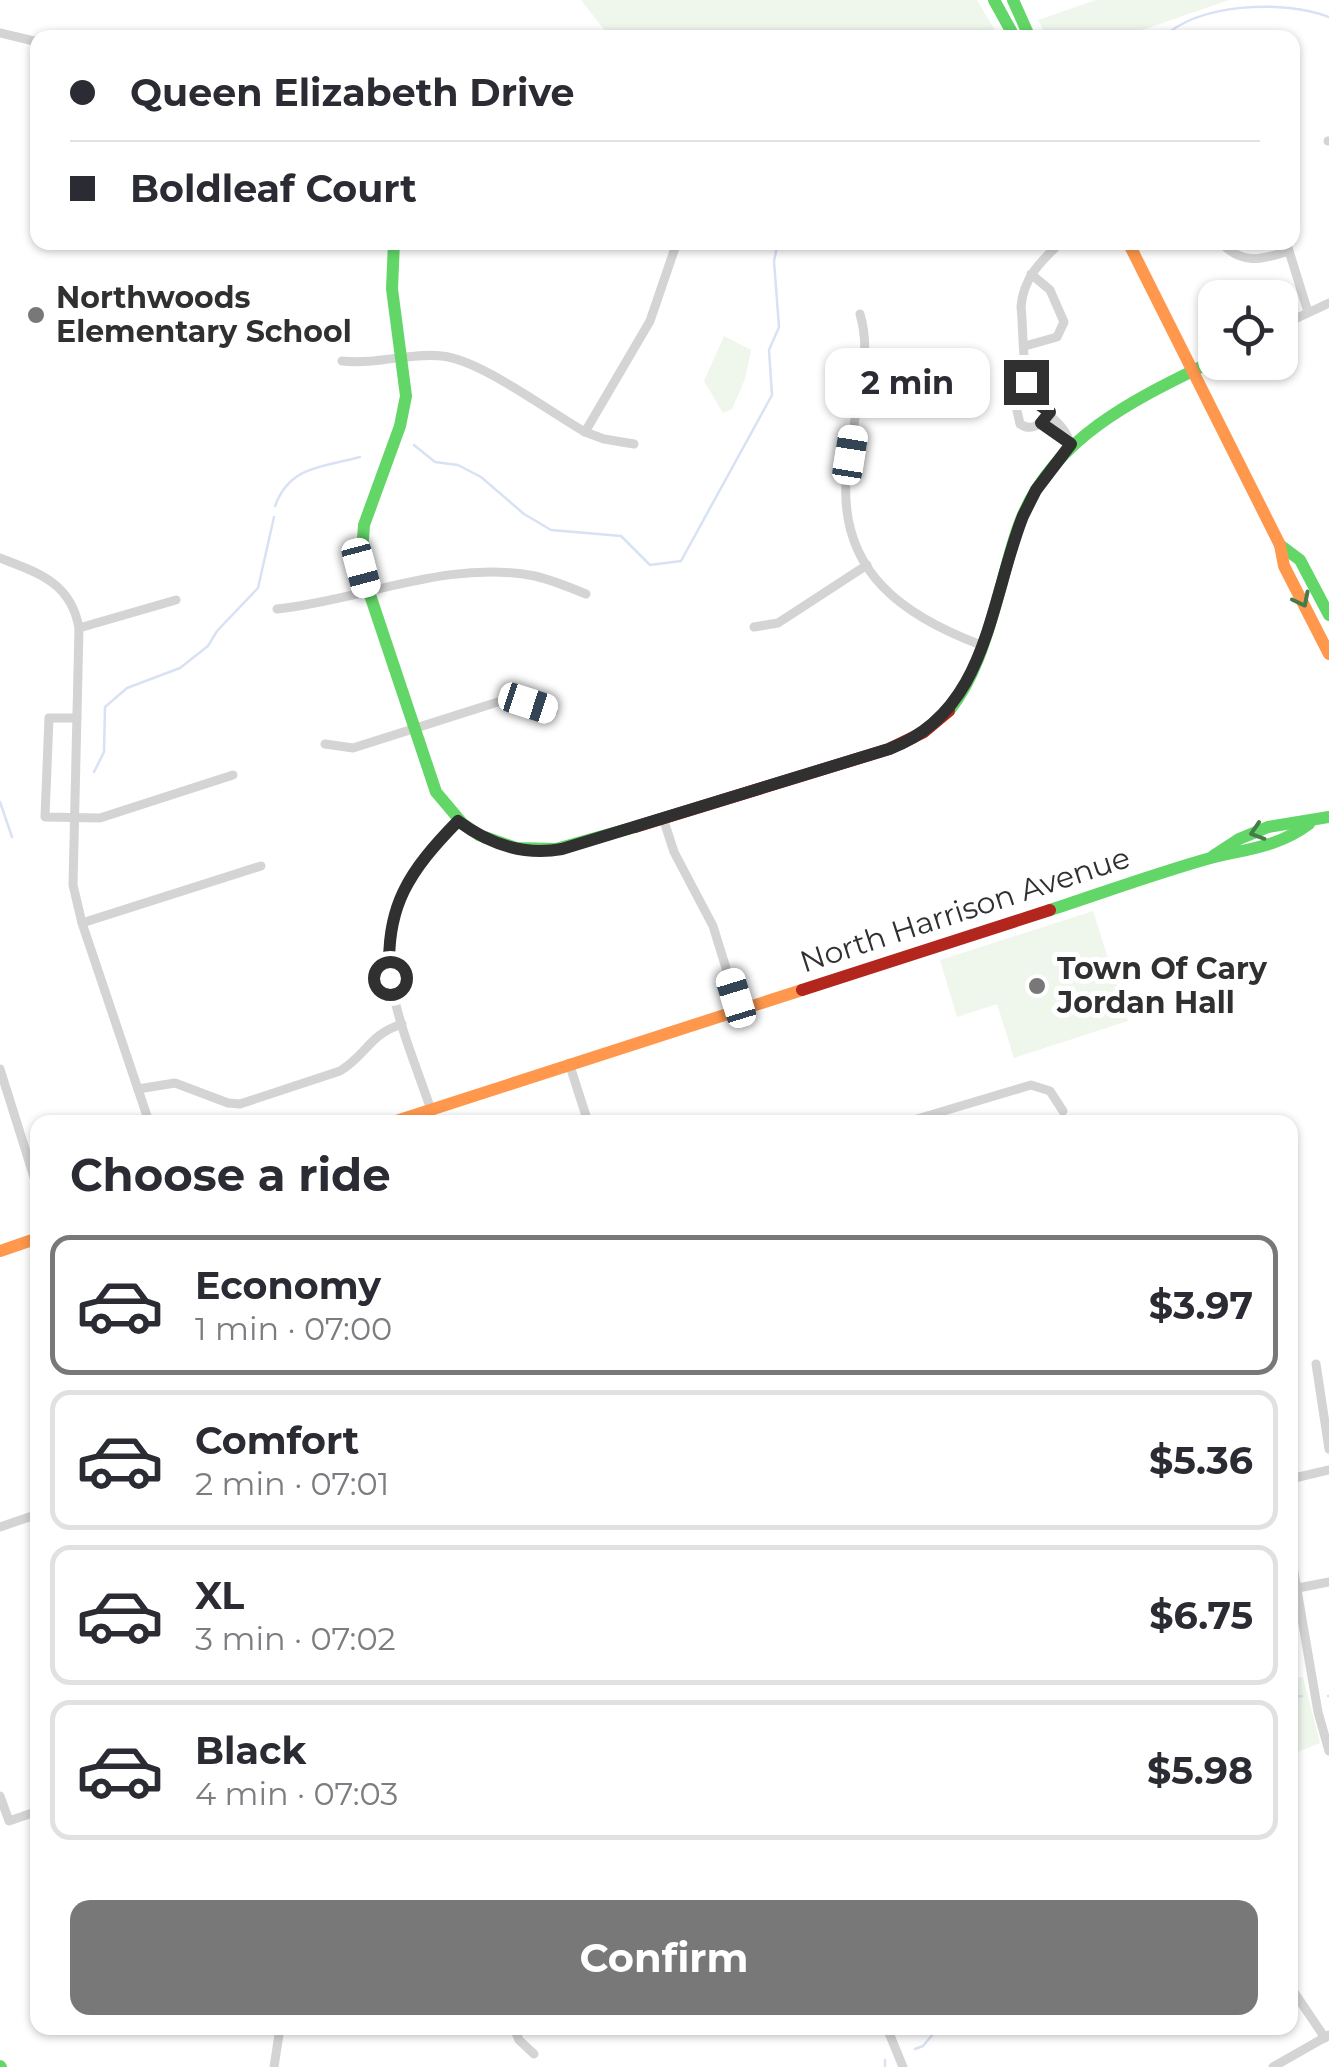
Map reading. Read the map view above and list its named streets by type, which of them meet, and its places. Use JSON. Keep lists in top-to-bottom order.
{
  "streets": {
    "main road": ["North Harrison Avenue"]
  },
  "places": ["Northwoods Elementary School", "Town Of Cary Jordan Hall"],
  "page": {
    "banner": ["Queen Elizabeth Drive", "Boldleaf Court"],
    "bubble": "2 min",
    "heading": "Choose a ride",
    "list": [
      {
        "name": "Economy",
        "note": "1 min · 07:00",
        "value": "$3.97"
      },
      {
        "name": "Comfort",
        "note": "2 min · 07:01",
        "value": "$5.36"
      },
      {
        "name": "XL",
        "note": "3 min · 07:02",
        "value": "$6.75"
      },
      {
        "name": "Black",
        "note": "4 min · 07:03",
        "value": "$5.98"
      }
    ],
    "buttons": "Confirm"
  }
}
